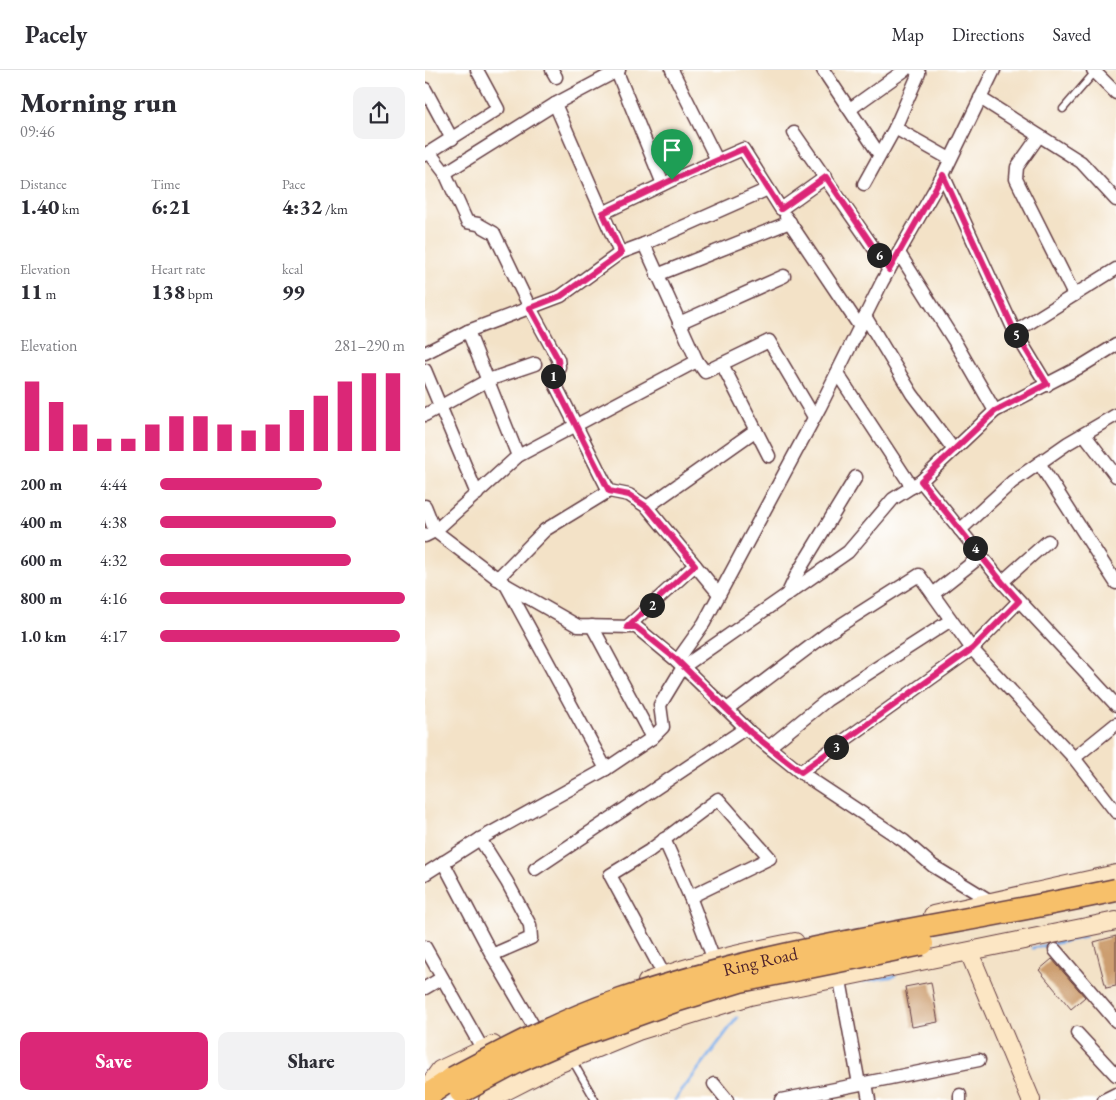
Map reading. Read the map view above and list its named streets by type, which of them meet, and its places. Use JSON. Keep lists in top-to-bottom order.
{
  "streets": {
    "highway": ["Ring Road"]
  },
  "page": {
    "header": "Pacely",
    "nav": ["Map", "Directions", "Saved"],
    "heading": ["Morning run", "09:46"],
    "stats": [
      ["Distance", "1.40 km"],
      ["Time", "6:21"],
      ["Pace", "4:32 /km"],
      ["Elevation", "11 m"],
      ["Heart rate", "138 bpm"],
      ["kcal", "99"]
    ],
    "pins": [
      "6",
      "5",
      "1",
      "4",
      "2",
      "3"
    ],
    "chart": ["Elevation", "281–290 m"],
    "list": [
      {
        "name": "200 m",
        "note": "4:44"
      },
      {
        "name": "400 m",
        "note": "4:38"
      },
      {
        "name": "600 m",
        "note": "4:32"
      },
      {
        "name": "800 m",
        "note": "4:16"
      },
      {
        "name": "1.0 km",
        "note": "4:17"
      }
    ],
    "buttons": ["Save", "Share"]
  }
}
